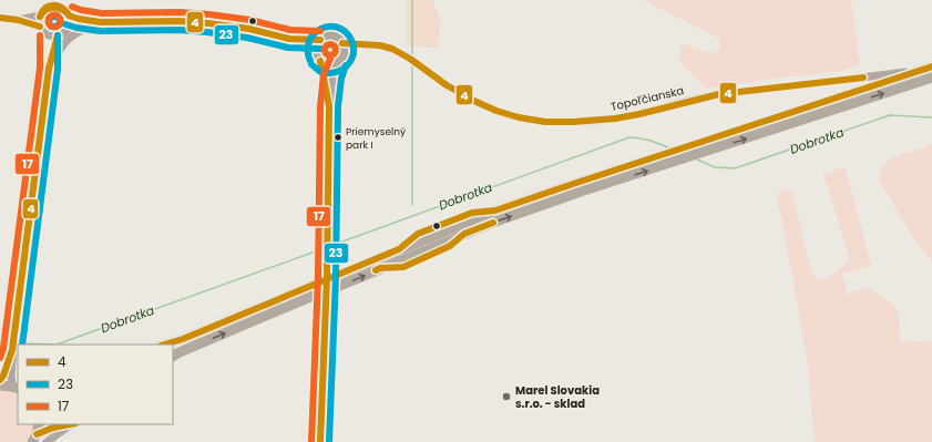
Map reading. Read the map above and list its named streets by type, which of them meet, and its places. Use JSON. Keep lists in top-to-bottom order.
{
  "streets": {
    "street": ["Topoľčianska"]
  },
  "water": ["Dobrotka"],
  "places": ["Priemyselný park I", "Marel Slovakia s.r.o. - sklad"],
  "lines": ["transit line 4", "transit line 17", "transit line 23"],
  "legend": ["4", "23", "17"]
}
